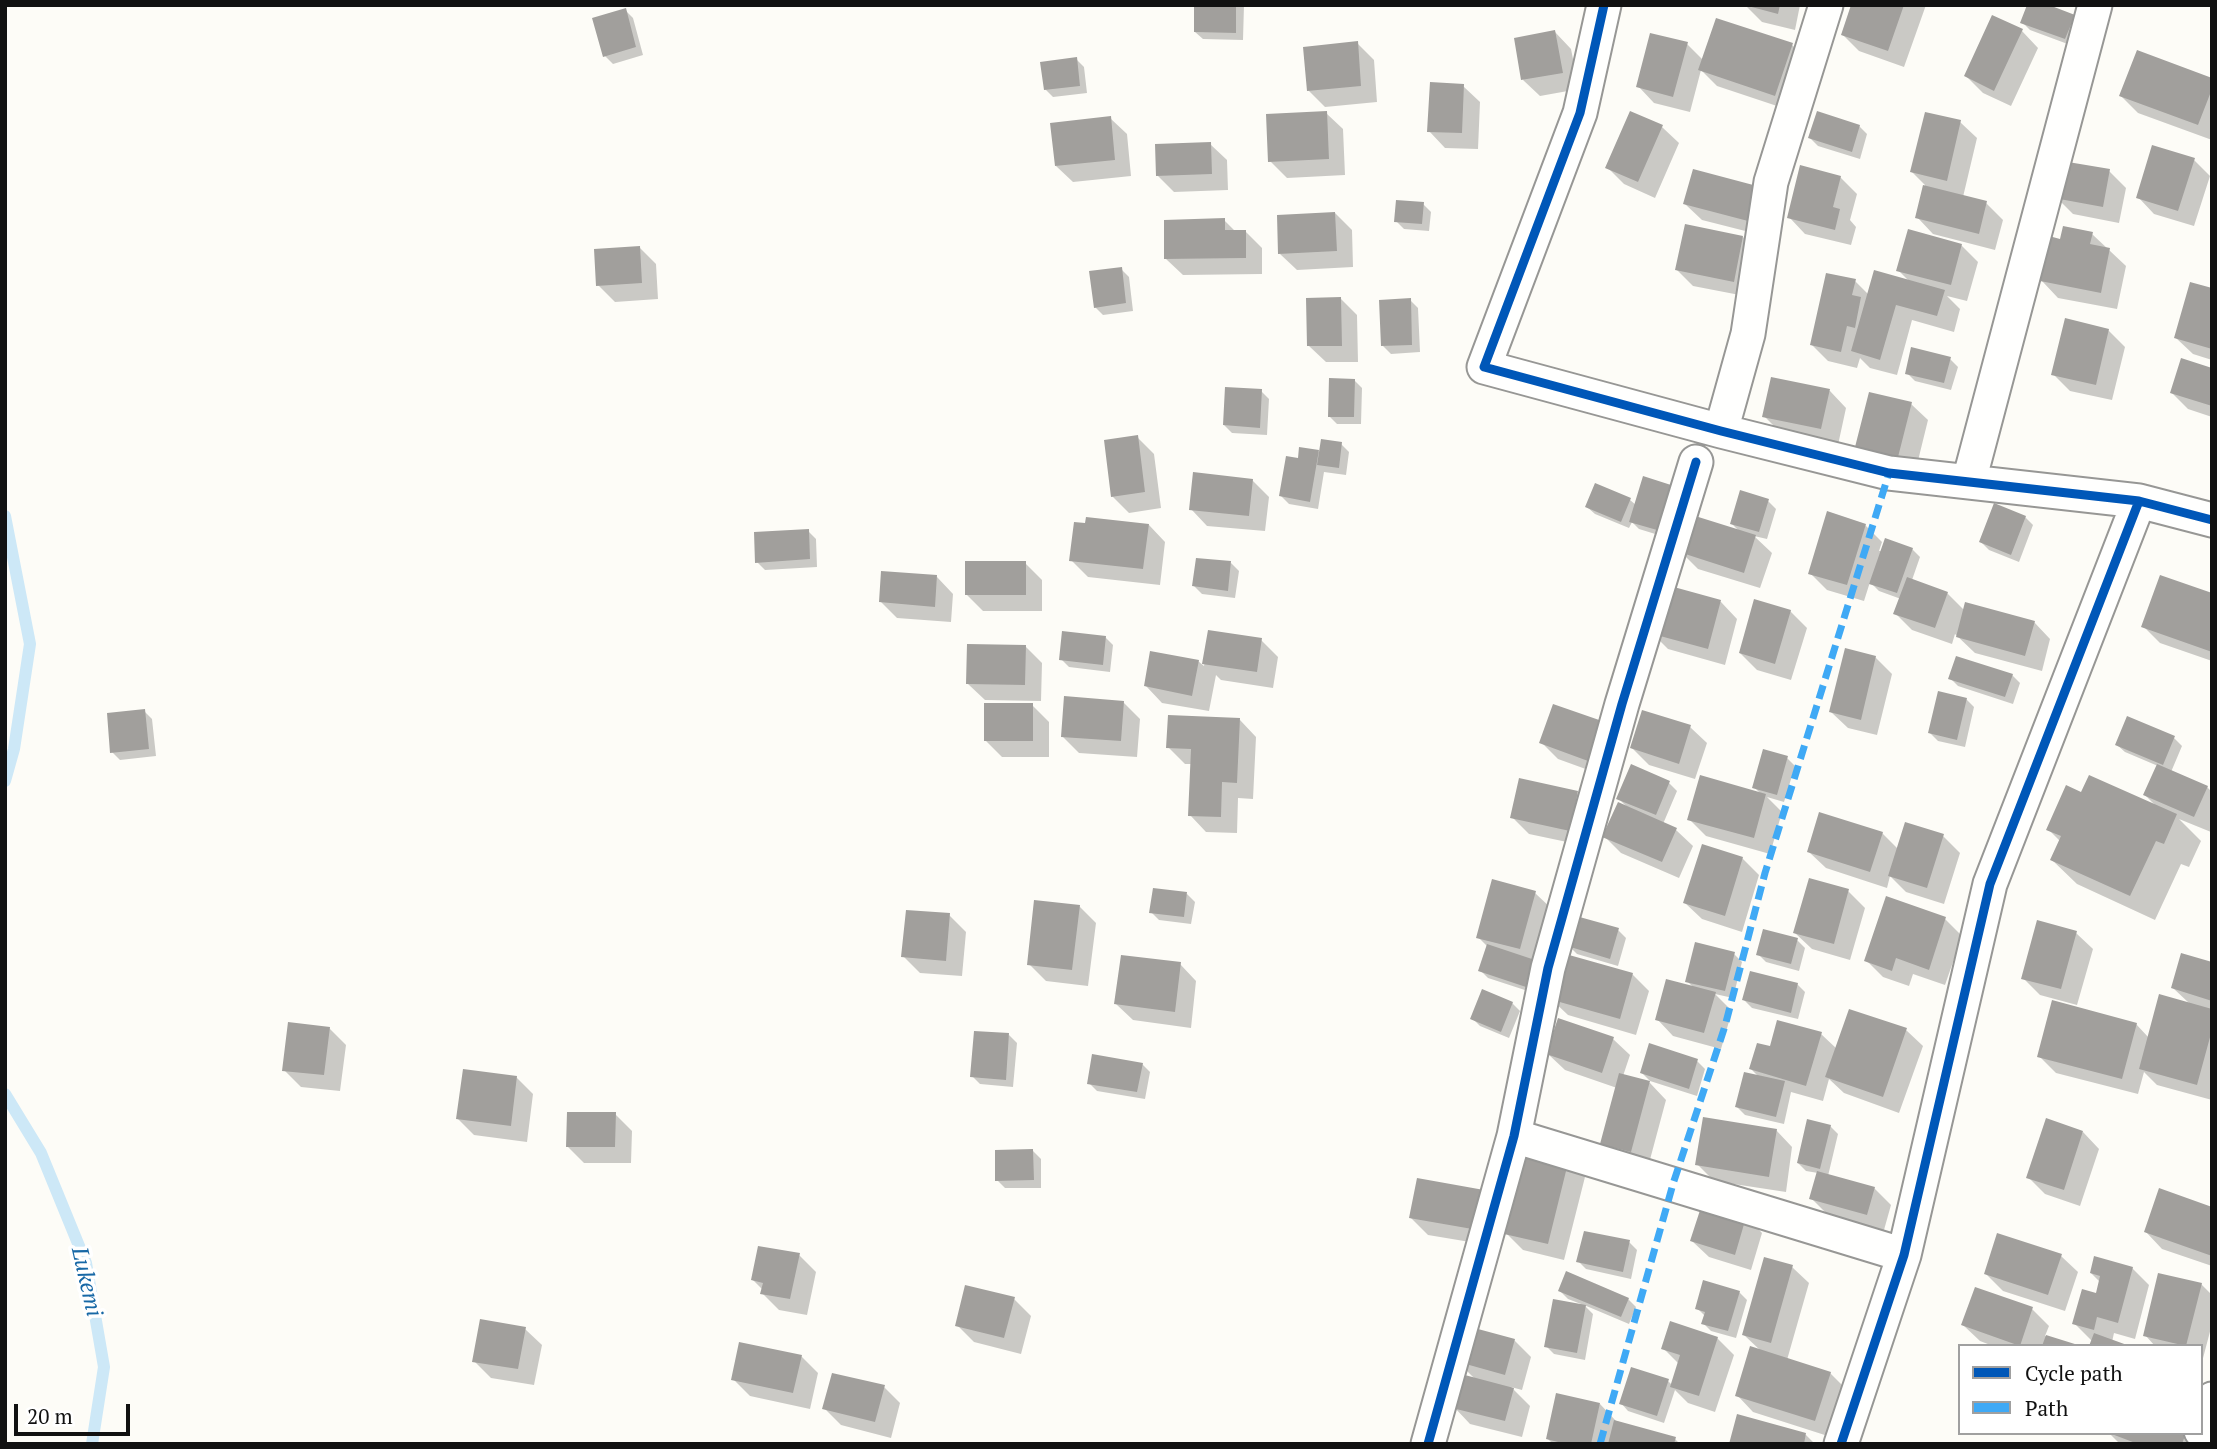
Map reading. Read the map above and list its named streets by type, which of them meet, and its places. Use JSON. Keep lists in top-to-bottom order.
{
  "water": ["Lukemi"],
  "legend": ["Cycle path", "Path"],
  "scale_bar": "20 m"
}
